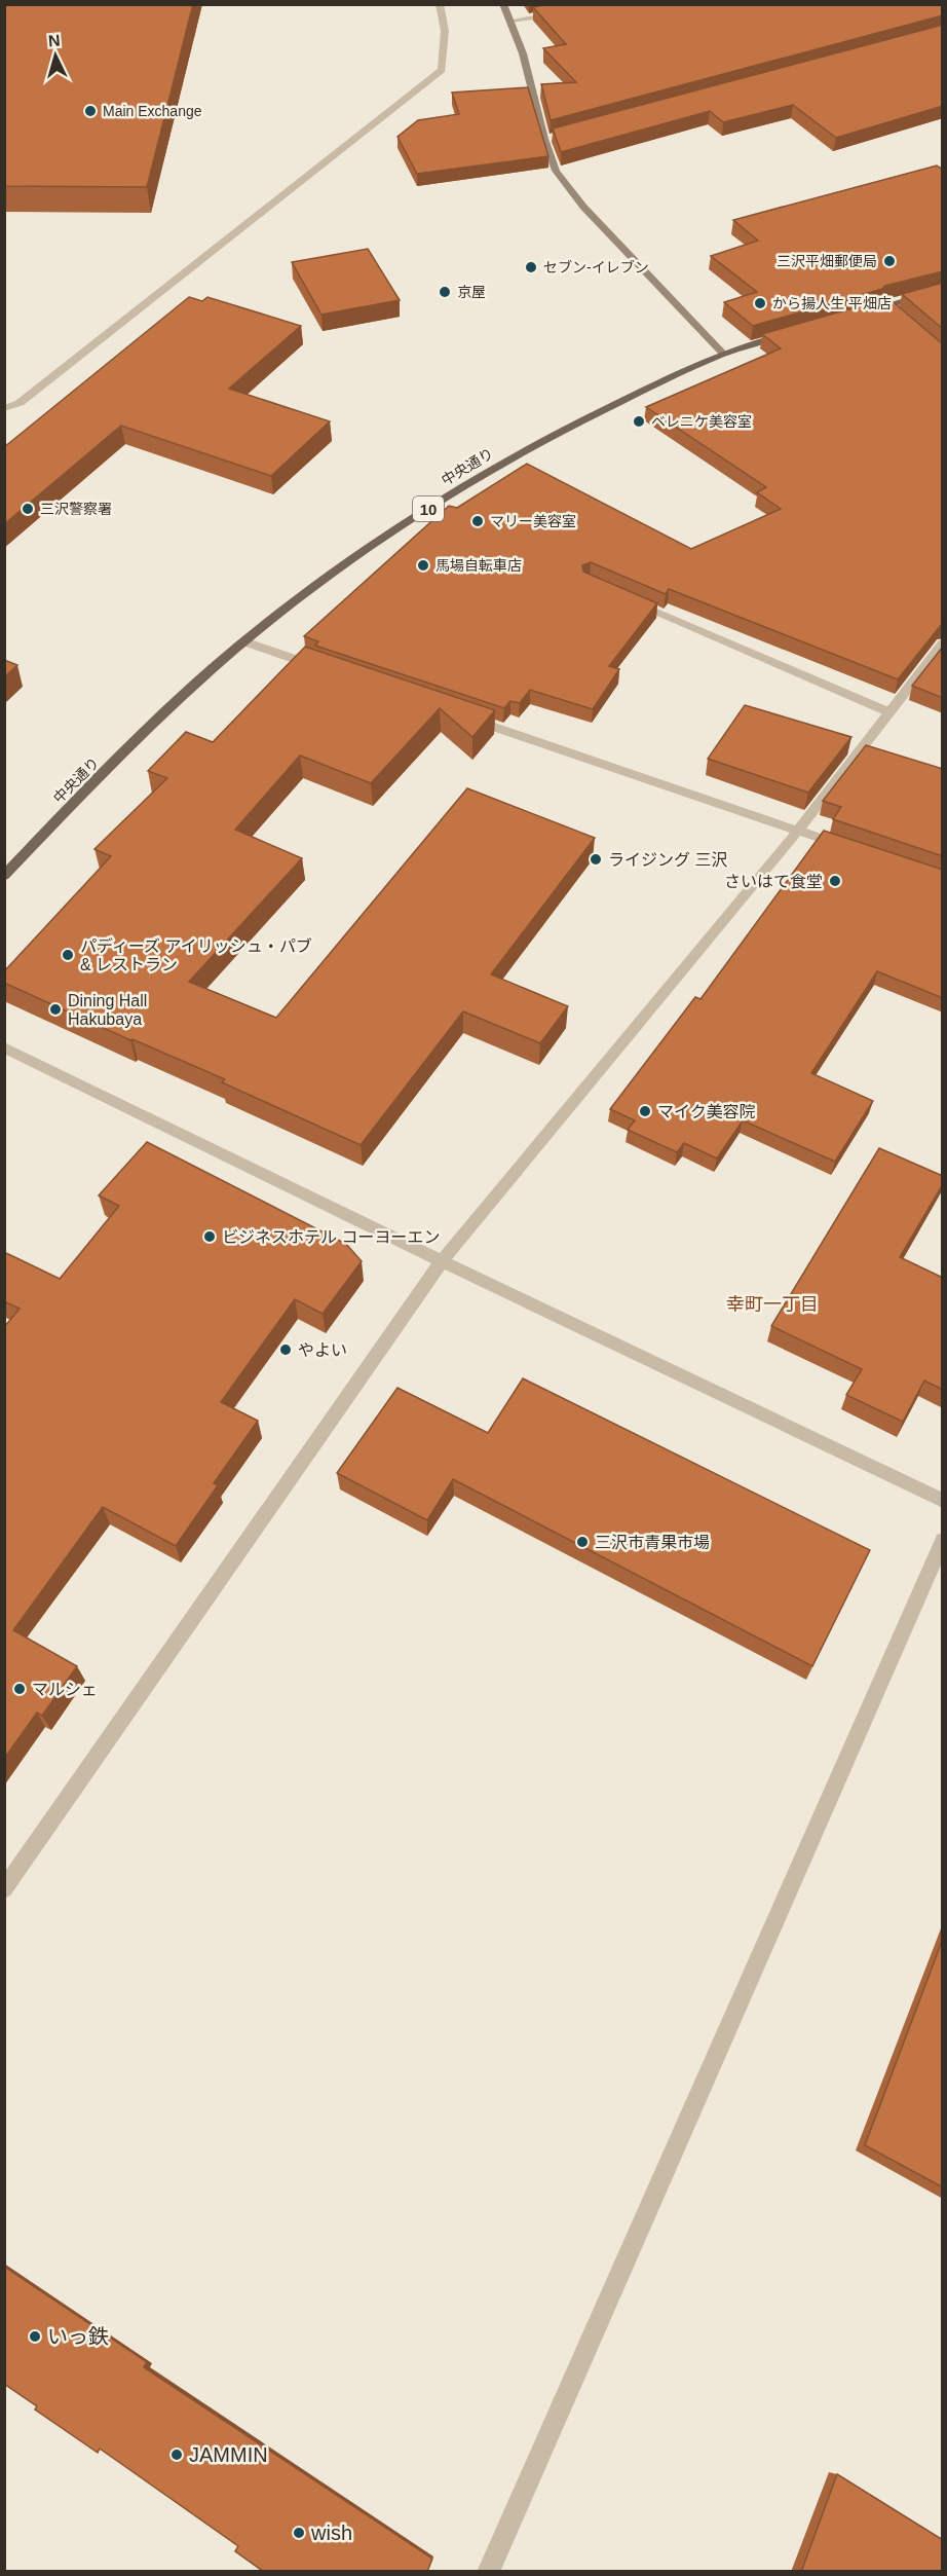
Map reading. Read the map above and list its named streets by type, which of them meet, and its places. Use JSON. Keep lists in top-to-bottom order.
{
  "streets": {
    "main road": ["中央通り", "10"]
  },
  "districts": ["幸町一丁目"],
  "places": [
    "Main Exchange",
    "三沢平畑郵便局",
    "セブン-イレブン",
    "京屋",
    "から揚人生 平畑店",
    "ベレニケ美容室",
    "三沢警察署",
    "マリー美容室",
    "馬場自転車店",
    "ライジング 三沢",
    "さいはて食堂",
    "パディーズ アイリッシュ・パブ & レストラン",
    "Dining Hall Hakubaya",
    "マイク美容院",
    "ビジネスホテル コーヨーエン",
    "やよい",
    "三沢市青果市場",
    "マルシェ",
    "いっ鉄",
    "JAMMIN",
    "wish"
  ],
  "north": "top"
}
